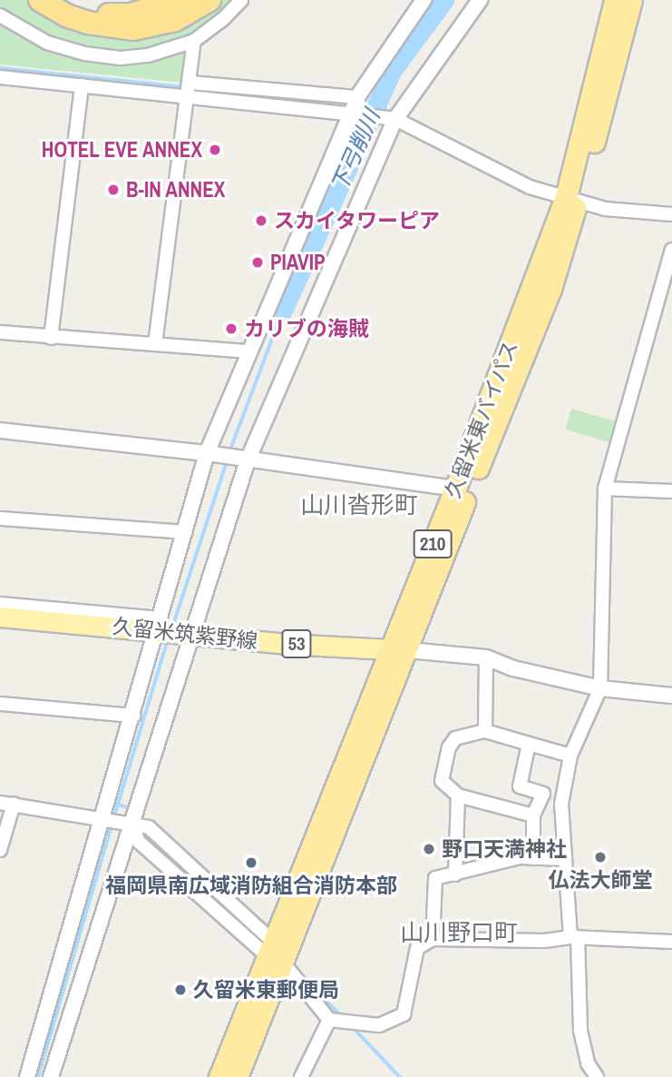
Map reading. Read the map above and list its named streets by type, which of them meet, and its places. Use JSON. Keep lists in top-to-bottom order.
{
  "streets": {
    "highway": ["久留米東バイパス", "210"],
    "main road": ["久留米筑紫野線", "53"]
  },
  "crossings": [
    ["久留米東バイパス", "久留米筑紫野線"]
  ],
  "districts": ["山川沓形町", "山川野口町"],
  "water": ["下弓削川"],
  "places": [
    "HOTEL EVE ANNEX",
    "B-IN ANNEX",
    "スカイタワーピア",
    "PIAVIP",
    "カリブの海賊",
    "野口天満神社",
    "仏法大師堂",
    "福岡県南広域消防組合消防本部",
    "久留米東郵便局"
  ]
}
